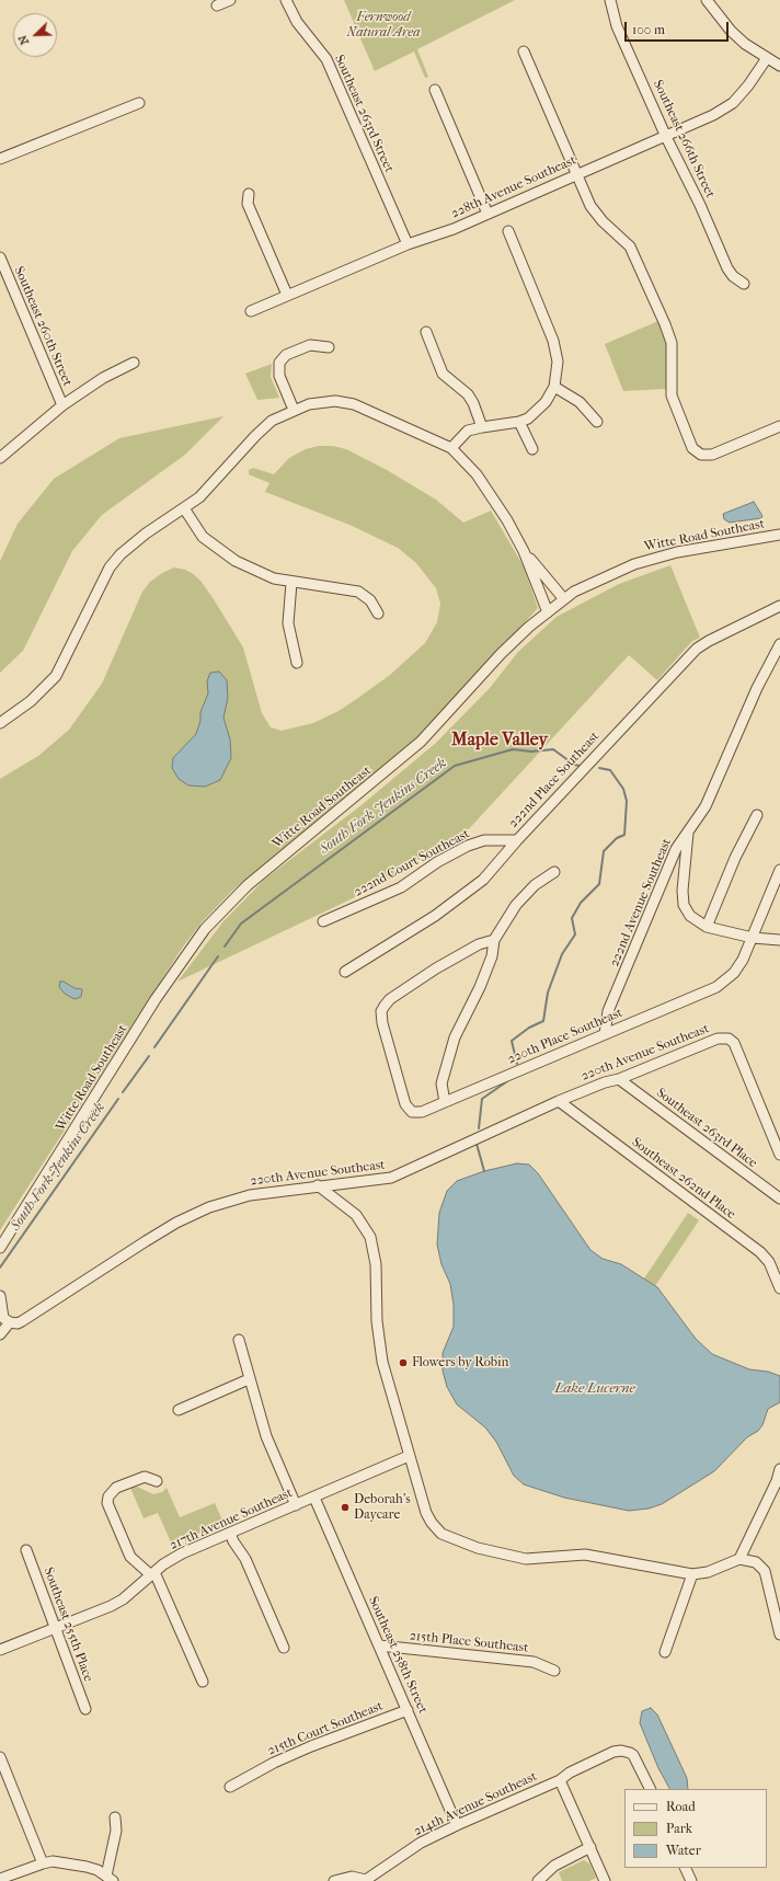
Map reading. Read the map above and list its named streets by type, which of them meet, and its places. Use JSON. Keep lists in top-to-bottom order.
{
  "streets": {
    "street": [
      "Southeast 263rd Street",
      "Southeast 266th Street",
      "228th Avenue Southeast",
      "Southeast 260th Street",
      "Witte Road Southeast",
      "222nd Place Southeast",
      "222nd Court Southeast",
      "222nd Avenue Southeast",
      "220th Place Southeast",
      "220th Avenue Southeast",
      "Southeast 263rd Place",
      "Southeast 262nd Place",
      "217th Avenue Southeast",
      "Southeast 255th Place",
      "215th Place Southeast",
      "Southeast 258th Street",
      "215th Court Southeast",
      "214th Avenue Southeast"
    ]
  },
  "crossings": [
    ["Southeast 263rd Street", "228th Avenue Southeast"],
    ["Southeast 266th Street", "228th Avenue Southeast"],
    ["222nd Place Southeast", "222nd Court Southeast"],
    ["222nd Avenue Southeast", "220th Place Southeast"],
    ["220th Avenue Southeast", "Southeast 263rd Place"],
    ["220th Avenue Southeast", "Southeast 262nd Place"],
    ["217th Avenue Southeast", "Southeast 255th Place"],
    ["217th Avenue Southeast", "Southeast 258th Street"],
    ["215th Place Southeast", "Southeast 258th Street"],
    ["Southeast 258th Street", "215th Court Southeast"],
    ["Southeast 258th Street", "214th Avenue Southeast"]
  ],
  "districts": ["Maple Valley"],
  "water": ["South Fork Jenkins Creek", "Lake Lucerne"],
  "parks": ["Fernwood Natural Area"],
  "places": ["Flowers by Robin", "Deborah's Daycare"],
  "legend": ["Road", "Park", "Water"],
  "scale_bar": "100 m",
  "north": "bottom left"
}
